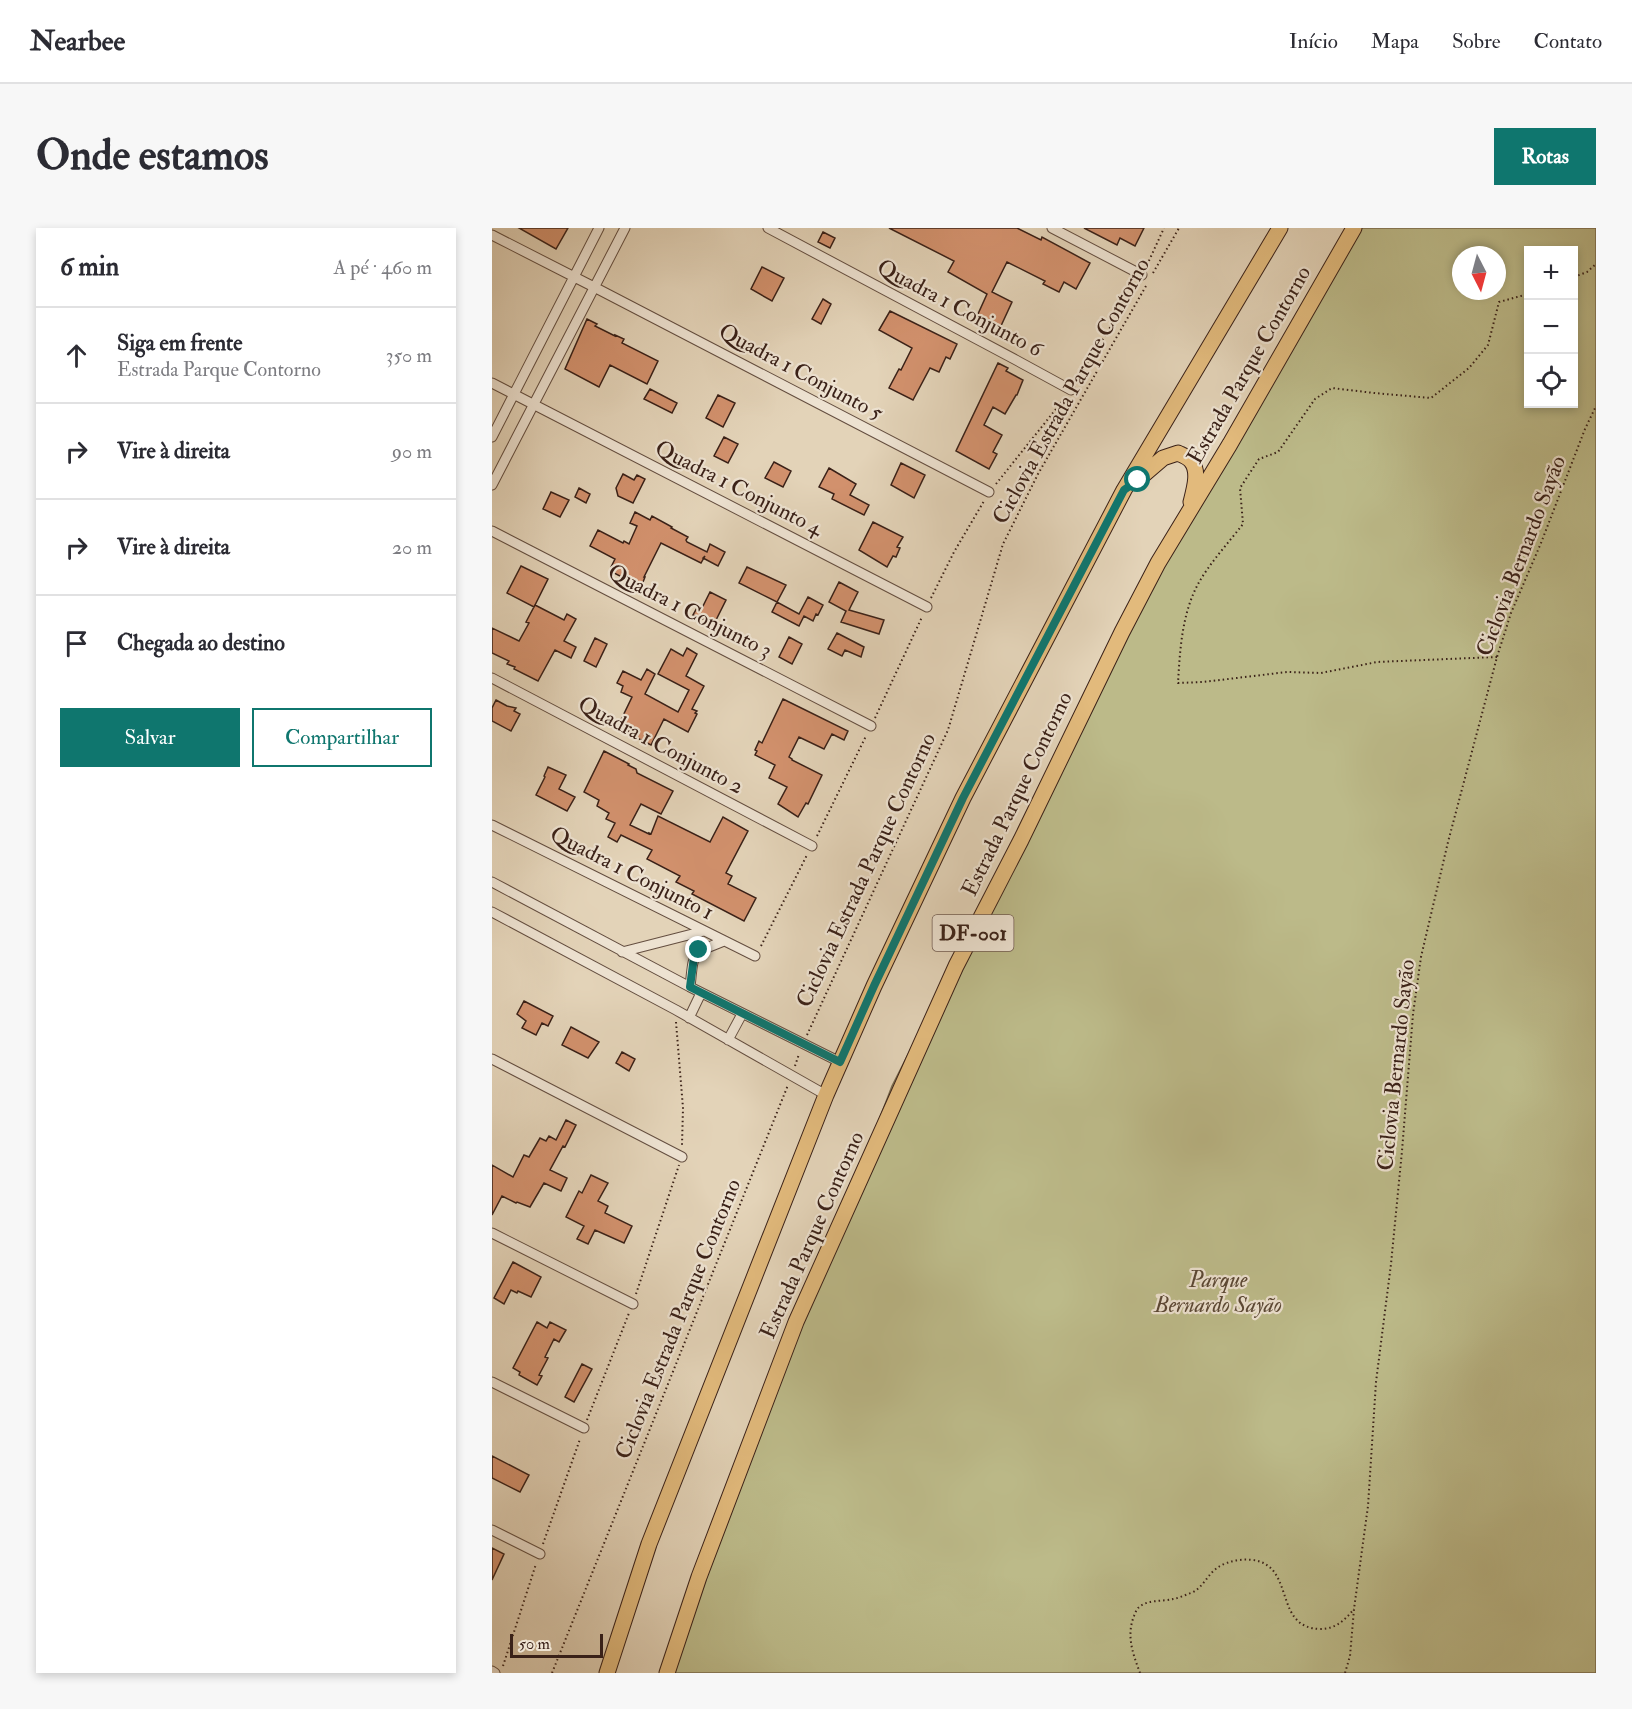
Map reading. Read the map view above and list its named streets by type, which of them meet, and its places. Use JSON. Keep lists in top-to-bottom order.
{
  "streets": {
    "main road": ["Estrada Parque Contorno", "DF-001"],
    "street": [
      "Quadra 1 Conjunto 6",
      "Quadra 1 Conjunto 5",
      "Quadra 1 Conjunto 4",
      "Quadra 1 Conjunto 3",
      "Quadra 1 Conjunto 2",
      "Quadra 1 Conjunto 1"
    ],
    "path": ["Ciclovia Estrada Parque Contorno", "Ciclovia Bernardo Sayão"]
  },
  "parks": ["Parque Bernardo Sayão"],
  "scale_bar": "50 m",
  "north": "bottom",
  "page": {
    "header": "Nearbee",
    "nav": [
      "Início",
      "Mapa",
      "Sobre",
      "Contato"
    ],
    "buttons": [
      "Rotas",
      ["Salvar", "Compartilhar"]
    ],
    "title": "Onde estamos",
    "heading": ["6 min", "A pé · 460 m"],
    "map_buttons": ["+", "−"],
    "list": [
      ["Siga em frente", "Estrada Parque Contorno", "350 m"],
      ["Vire à direita", "90 m"],
      ["Vire à direita", "20 m"],
      "Chegada ao destino"
    ],
    "scale": "50 m"
  }
}
